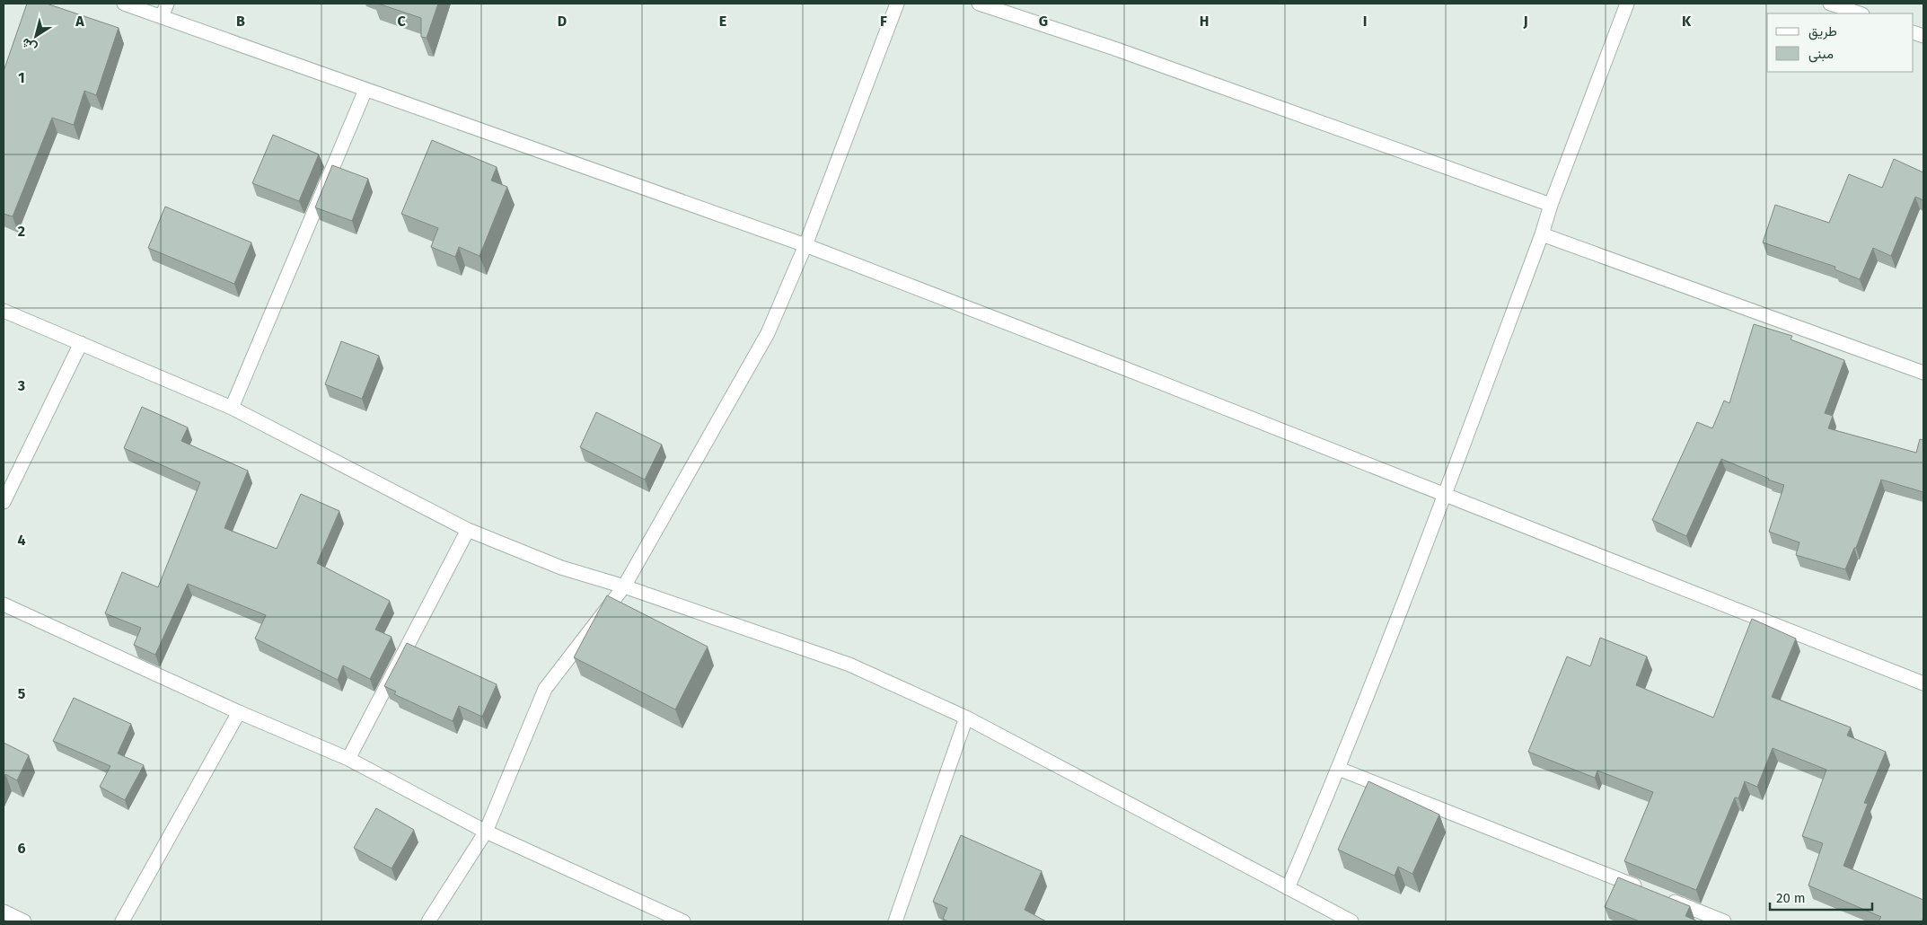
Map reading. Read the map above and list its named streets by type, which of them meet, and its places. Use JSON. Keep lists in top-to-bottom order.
{
  "legend": ["طريق", "مبنى"],
  "scale_bar": "20 m",
  "north": "bottom left",
  "grid": {
    "columns": [
      "A",
      "B",
      "C",
      "D",
      "E",
      "F",
      "G",
      "H",
      "I",
      "J",
      "K"
    ],
    "rows": [
      "1",
      "2",
      "3",
      "4",
      "5",
      "6"
    ]
  }
}
